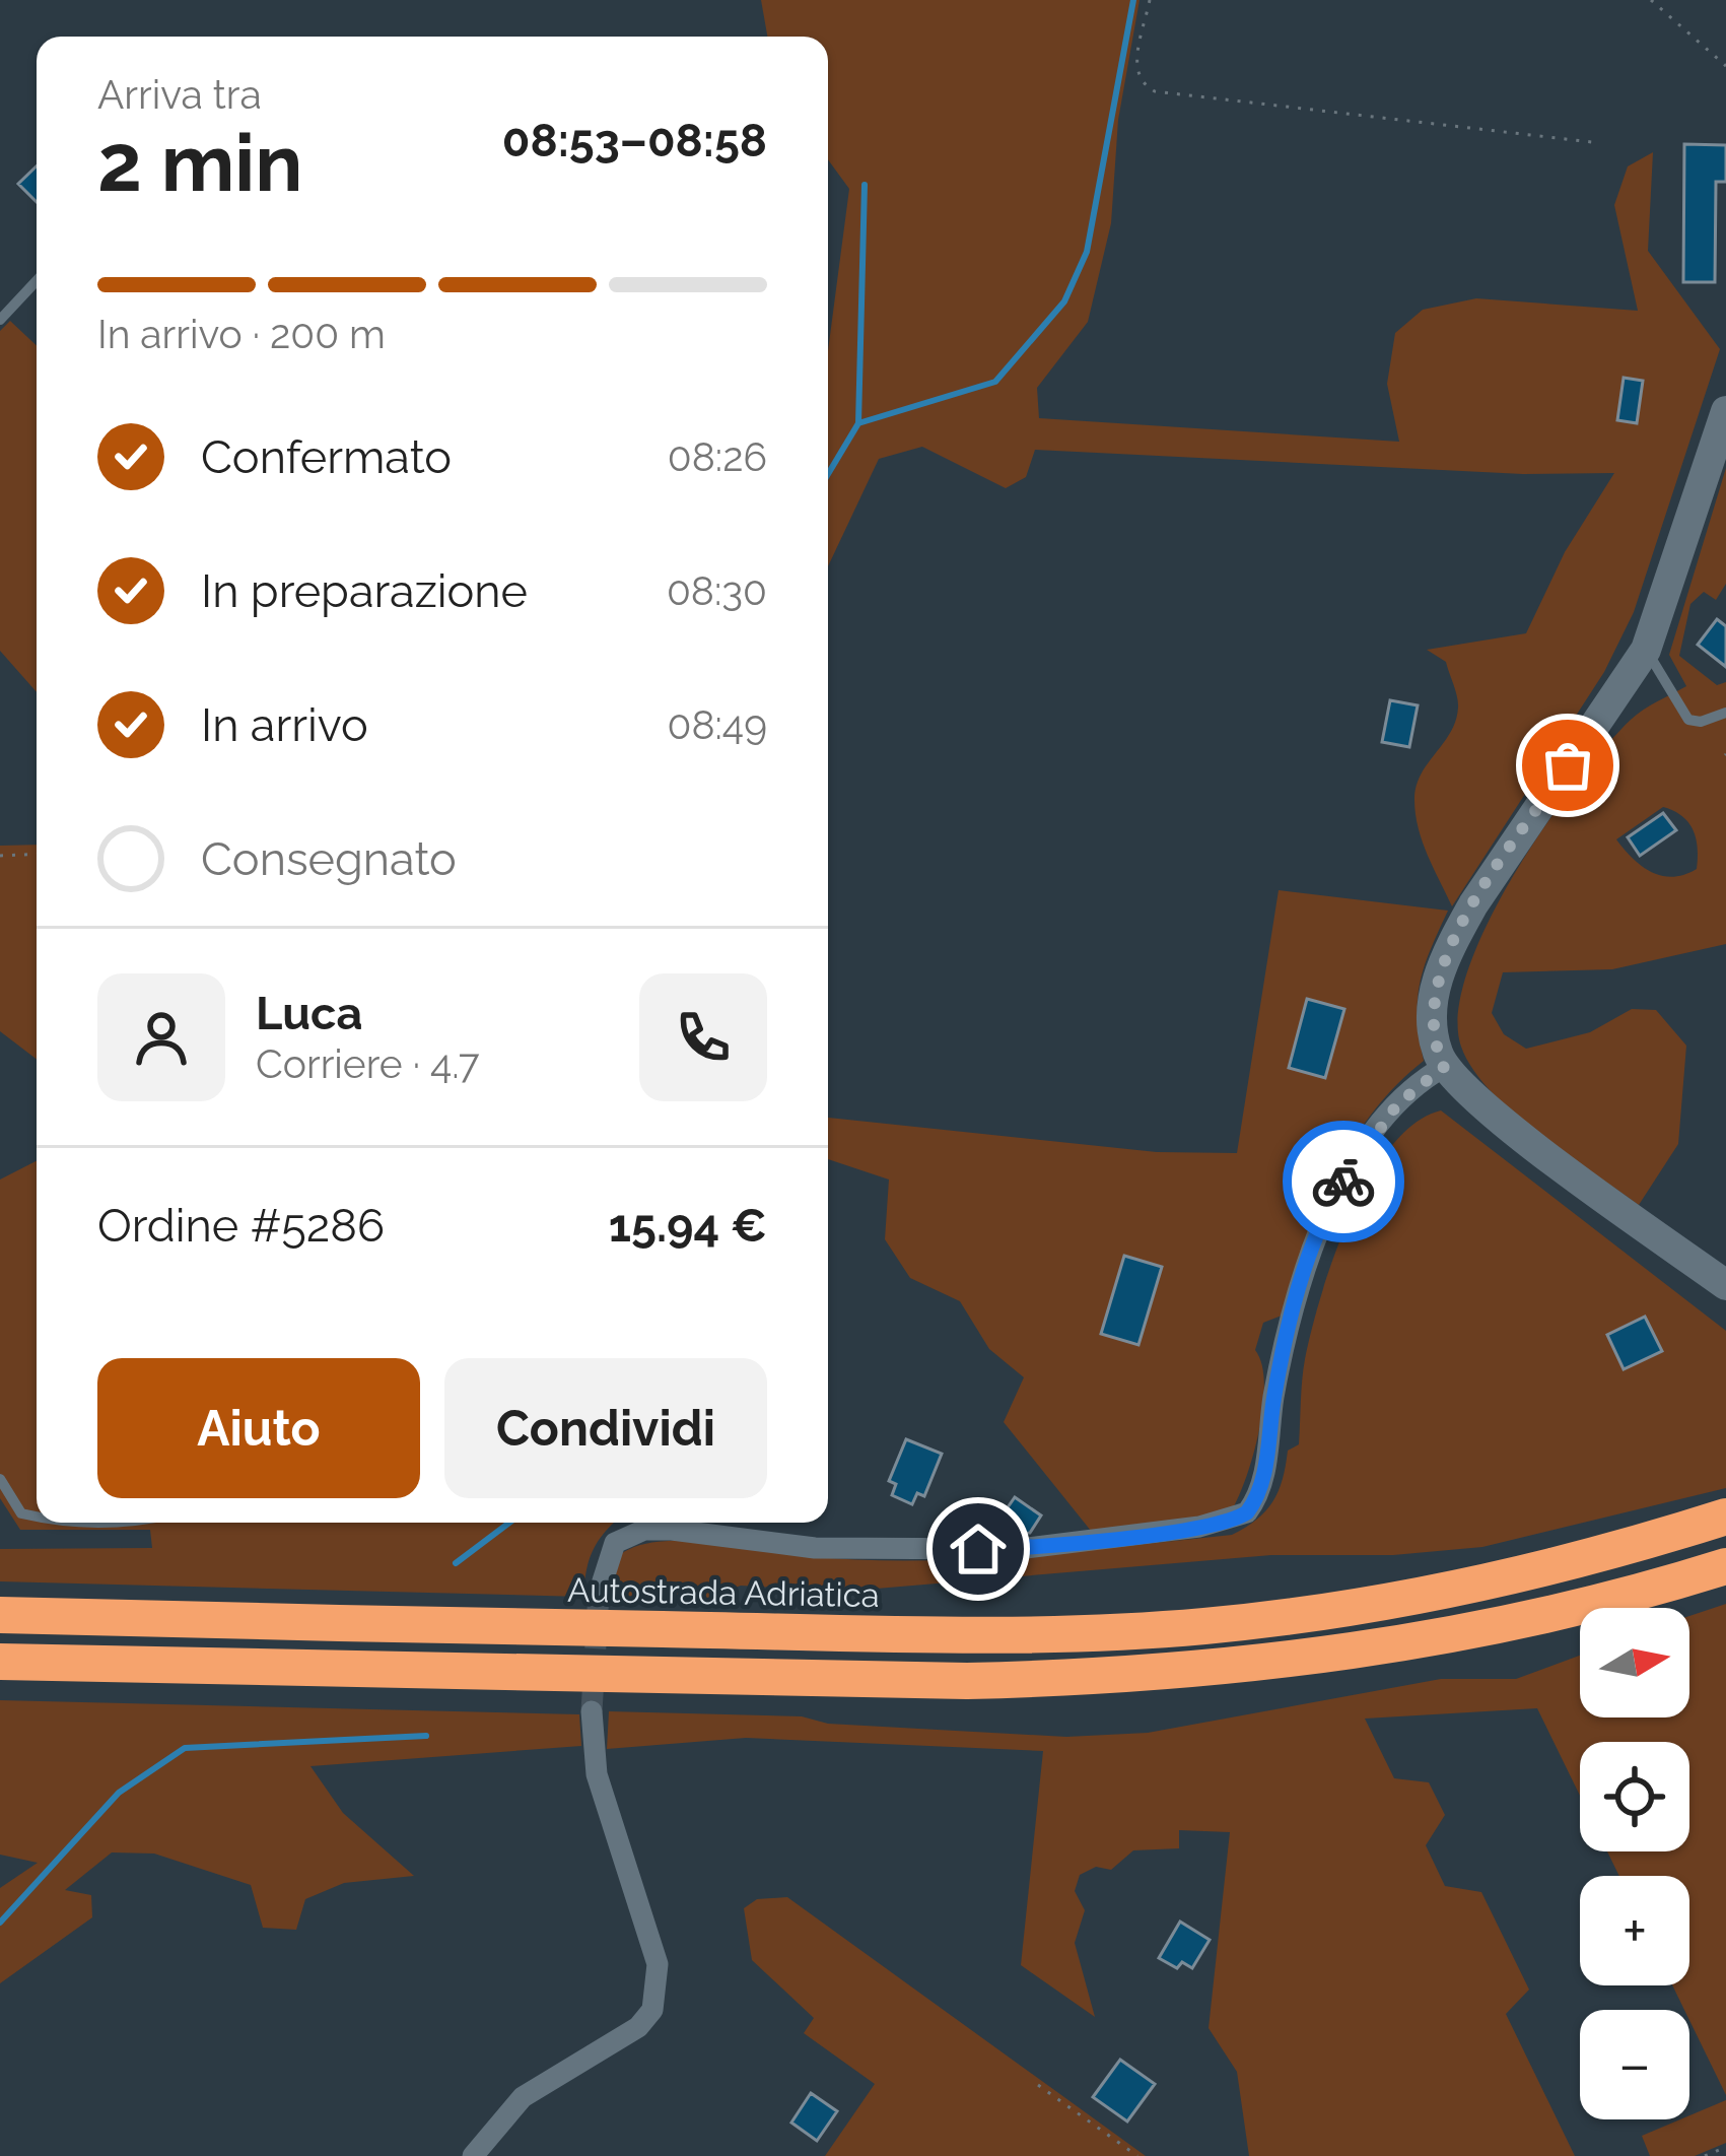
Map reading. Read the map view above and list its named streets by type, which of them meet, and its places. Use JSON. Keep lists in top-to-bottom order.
{
  "streets": {
    "highway": ["Autostrada Adriatica"]
  },
  "north": "right",
  "page": {
    "heading": ["2 min", "Arriva tra", "08:53–08:58"],
    "panel": [
      "Luca",
      "Corriere · 4.7",
      "Ordine #5286",
      "15.94 €"
    ],
    "bar": "In arrivo · 200 m",
    "list": [
      ["Confermato", "08:26"],
      ["In preparazione", "08:30"],
      ["In arrivo", "08:49"],
      "Consegnato"
    ],
    "buttons": ["Aiuto", "Condividi"],
    "map_buttons": ["+", "−"]
  }
}
